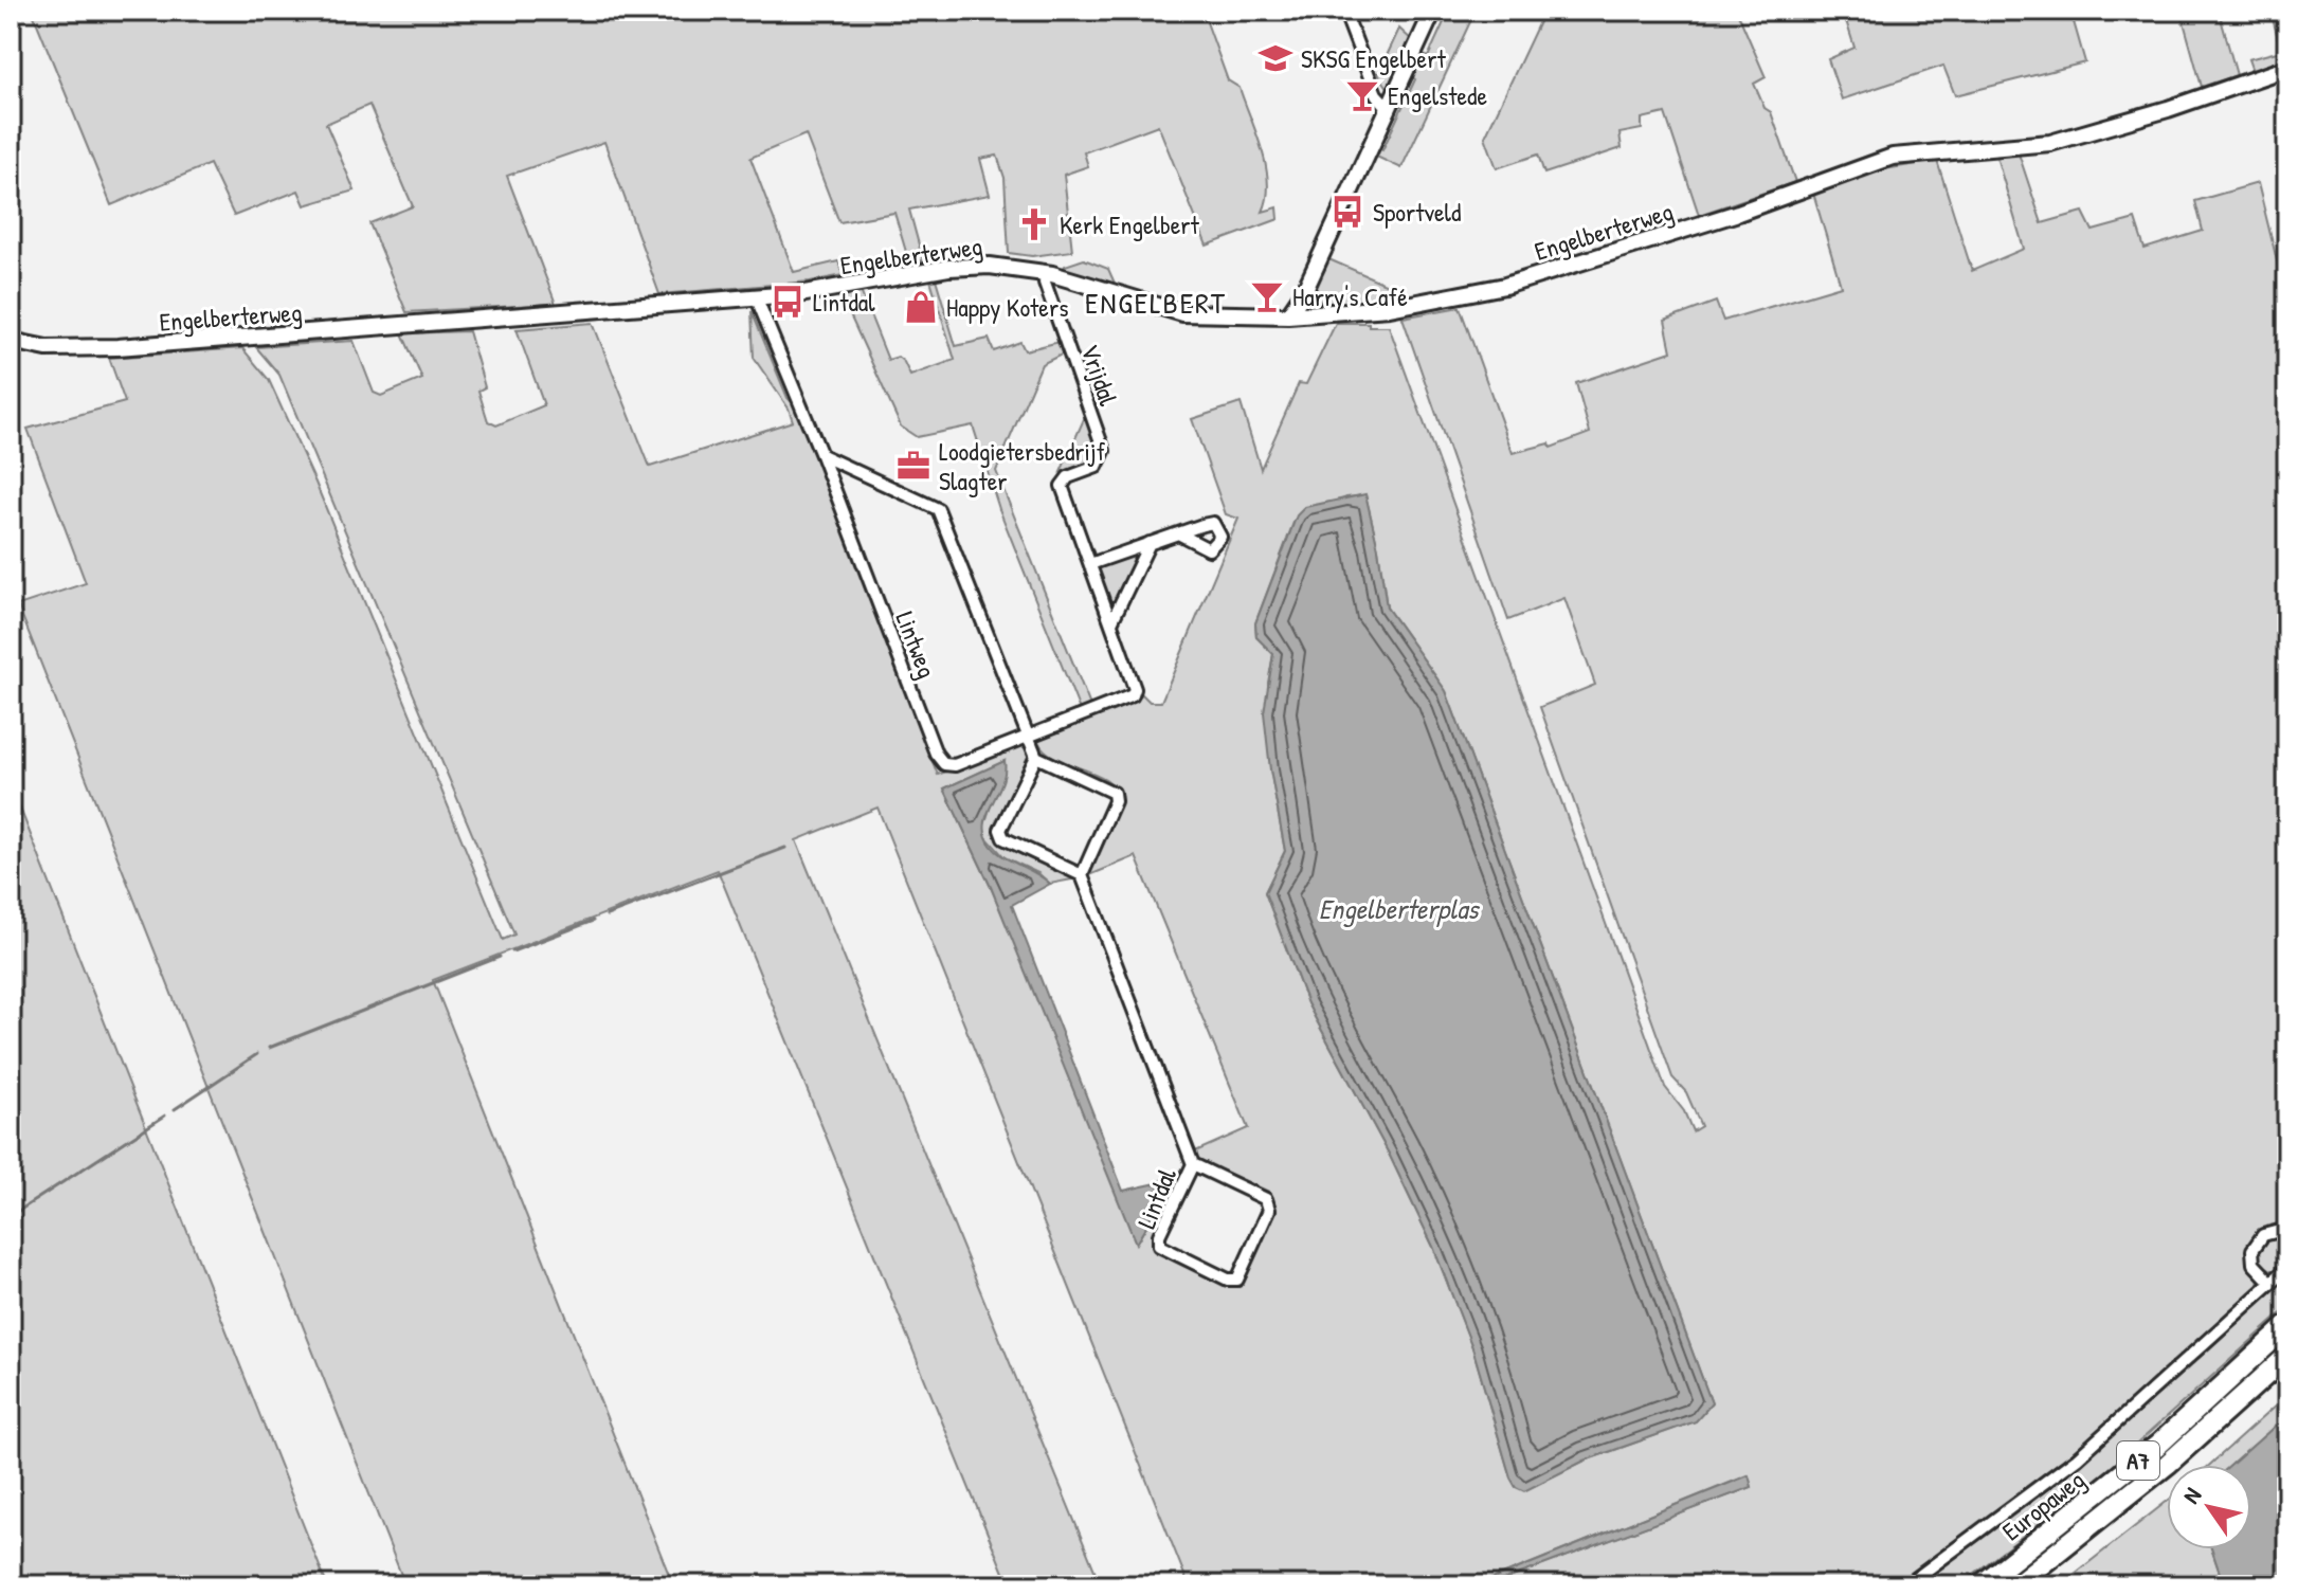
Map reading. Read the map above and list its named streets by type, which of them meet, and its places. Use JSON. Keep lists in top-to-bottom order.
{
  "streets": {
    "highway": ["A7", "Europaweg"],
    "street": [
      "Engelberterweg",
      "Vrijdal",
      "Lintweg",
      "Lintdal"
    ]
  },
  "crossings": [
    ["Engelberterweg", "Vrijdal"],
    ["Vrijdal", "Lintweg"]
  ],
  "districts": ["ENGELBERT"],
  "water": ["Engelberterplas"],
  "places": {
    "school or university": ["SKSG Engelbert"],
    "bar": ["Engelstede", "Harry's Café"],
    "bus stop": ["Sportveld", "Lintdal"],
    "church": ["Kerk Engelbert"],
    "shop": ["Happy Koters"],
    "office": ["Loodgietersbedrijf Slagter"]
  },
  "north": "top left"
}
